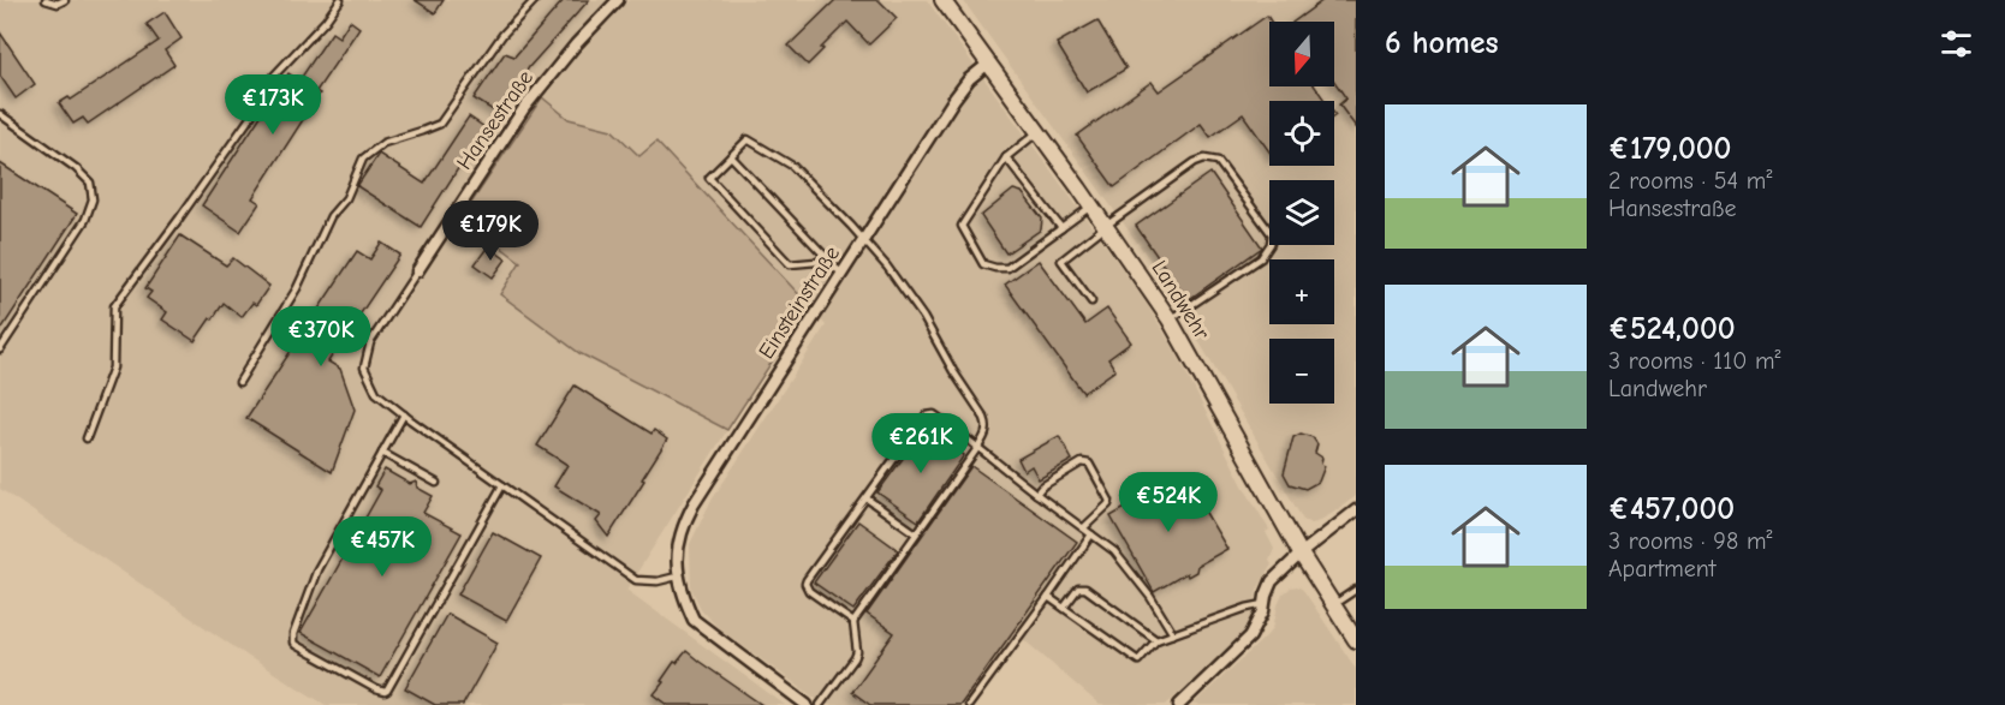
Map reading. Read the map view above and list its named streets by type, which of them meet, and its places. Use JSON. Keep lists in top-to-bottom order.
{
  "streets": {
    "main road": ["Landwehr"],
    "street": ["Hansestraße", "Einsteinstraße"]
  },
  "crossings": [
    ["Landwehr", "Einsteinstraße"]
  ],
  "north": "bottom",
  "page": {
    "heading": "6 homes",
    "map_buttons": ["+", "−"],
    "price": [
      "€173K",
      "€179K",
      "€370K",
      "€261K",
      "€524K",
      "€457K"
    ],
    "list": [
      {
        "name": "€179,000",
        "note": "2 rooms · 54 m² · Hansestraße"
      },
      {
        "name": "€524,000",
        "note": "3 rooms · 110 m² · Landwehr"
      },
      {
        "name": "€457,000",
        "note": "3 rooms · 98 m² · Apartment"
      }
    ]
  }
}
